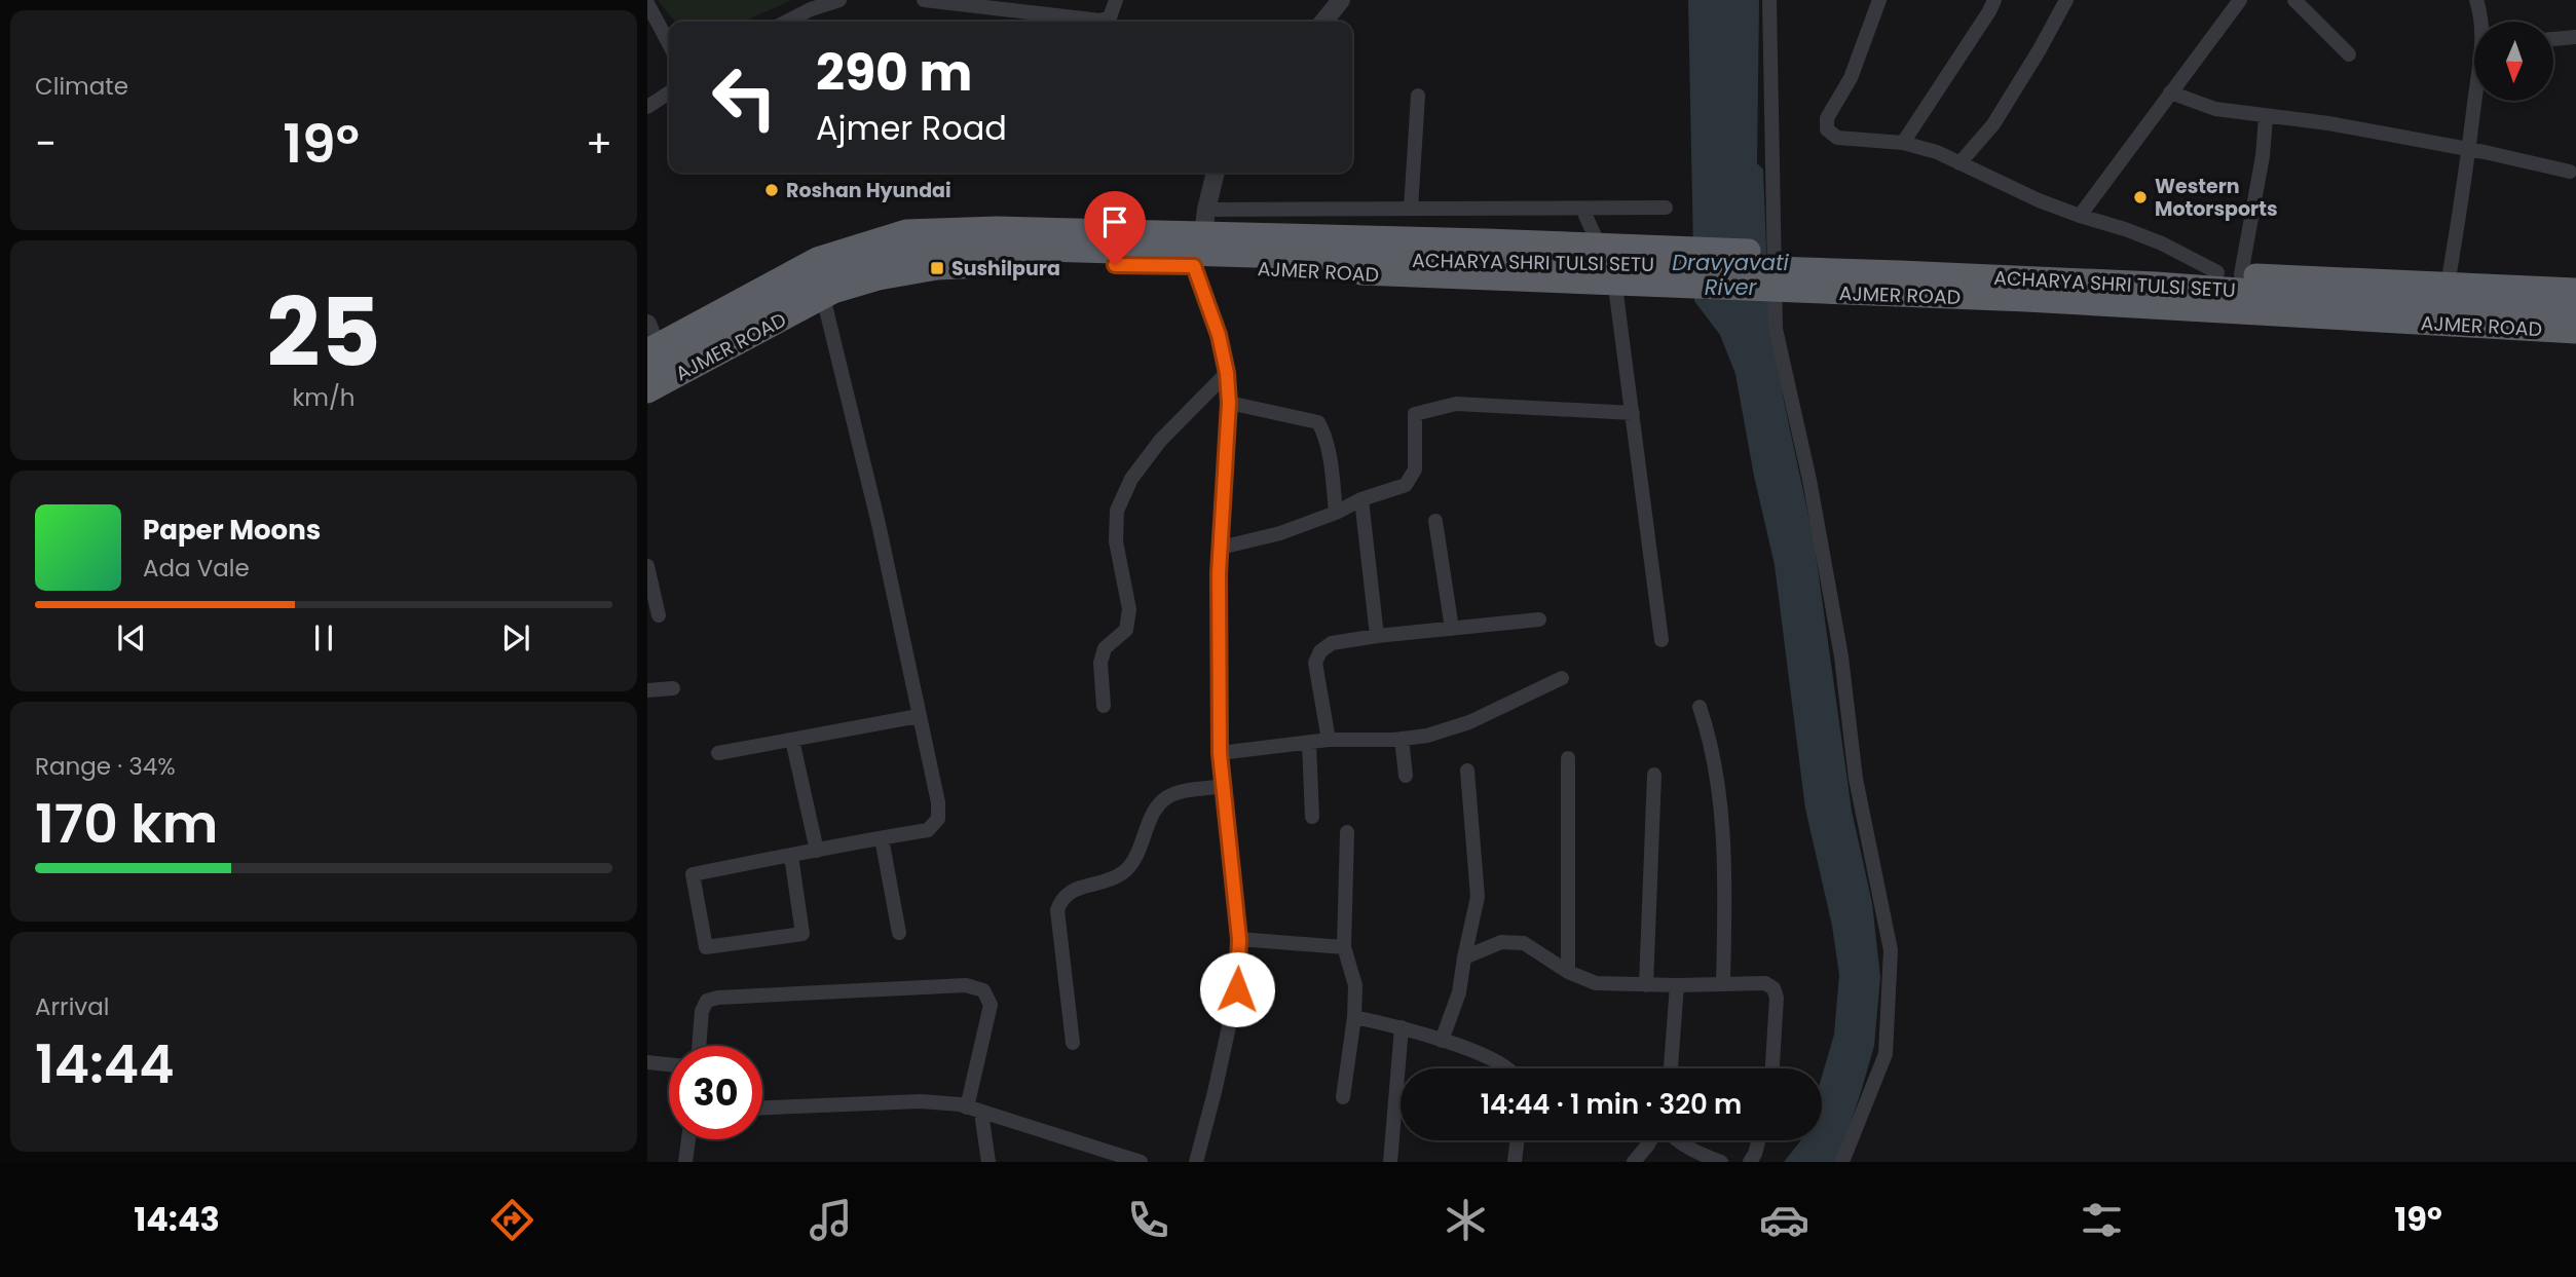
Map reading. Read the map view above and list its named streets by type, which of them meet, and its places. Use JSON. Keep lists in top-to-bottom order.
{
  "streets": {
    "highway": ["ACHARYA SHRI TULSI SETU", "AJMER ROAD"]
  },
  "crossings": [
    ["ACHARYA SHRI TULSI SETU", "AJMER ROAD"]
  ],
  "water": ["Dravyavati River"],
  "places": {
    "other": ["Roshan Hyundai", "Western Motorsports"],
    "transit": ["Sushilpura"]
  },
  "north": "bottom",
  "page": {
    "tile": [
      "Climate",
      ["25", "km/h"],
      ["Range · 34%", "170 km"],
      ["Arrival", "14:44"]
    ],
    "turn": ["290 m", "Ajmer Road"],
    "heat": ["−", "19°", "+"],
    "song": ["Paper Moons", "Ada Vale"],
    "limit": "30",
    "trip": "14:44 · 1 min · 320 m",
    "tabs": ["14:43", "19°"]
  }
}
